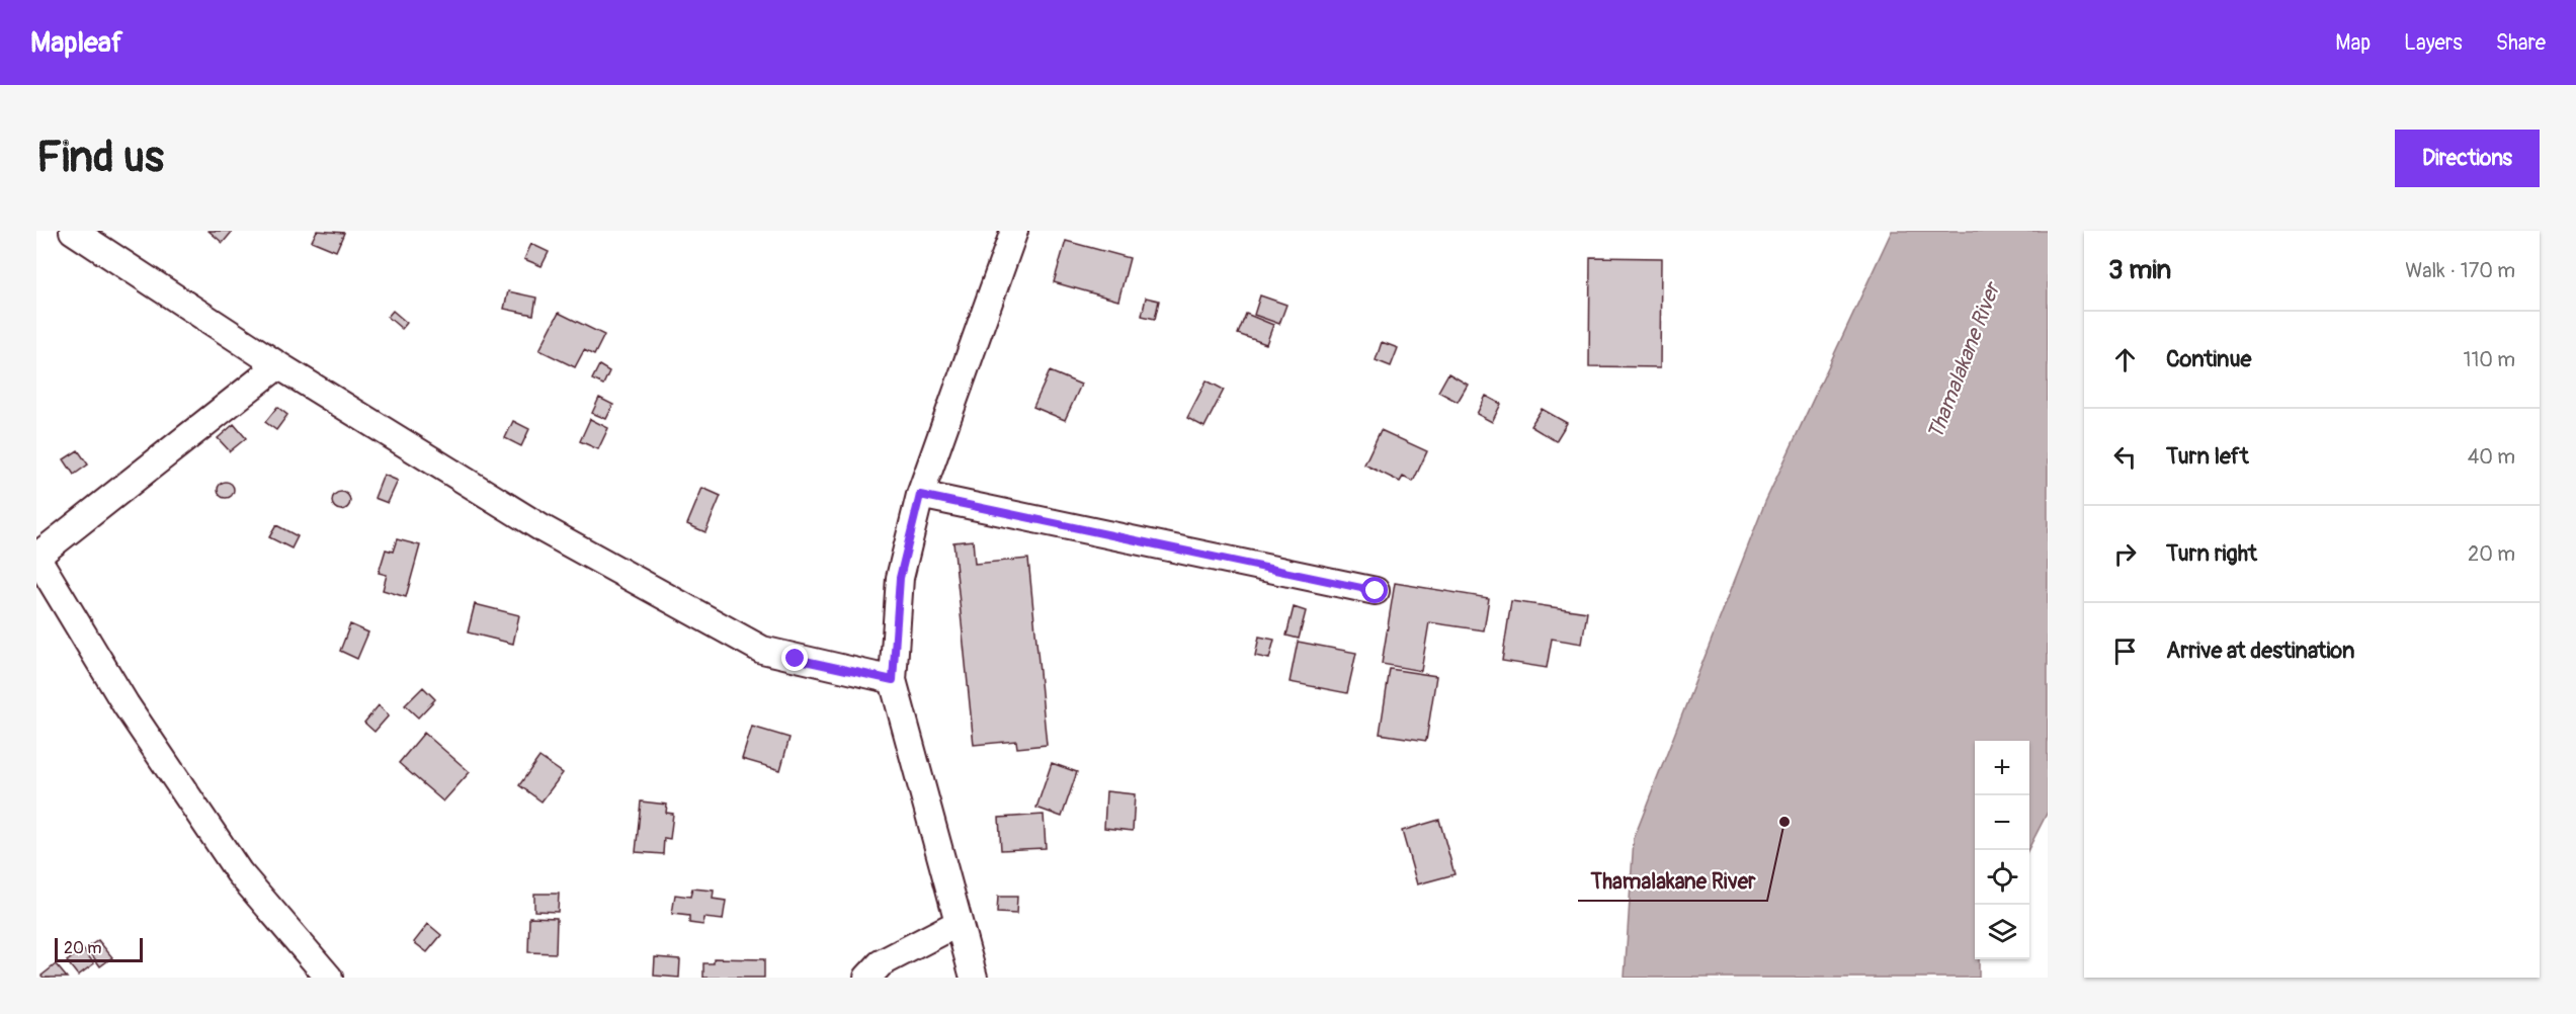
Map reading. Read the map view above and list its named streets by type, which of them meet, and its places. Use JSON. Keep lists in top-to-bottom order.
{
  "water": ["Thamalakane River"],
  "places": ["Thamalakane River"],
  "scale_bar": "20 m",
  "page": {
    "header": "Mapleaf",
    "nav": ["Map", "Layers", "Share"],
    "buttons": "Directions",
    "title": "Find us",
    "heading": ["3 min", "Walk · 170 m"],
    "list": [
      ["Continue", "110 m"],
      ["Turn left", "40 m"],
      ["Turn right", "20 m"],
      "Arrive at destination"
    ],
    "map_buttons": ["+", "−"],
    "scale": "20 m"
  }
}
